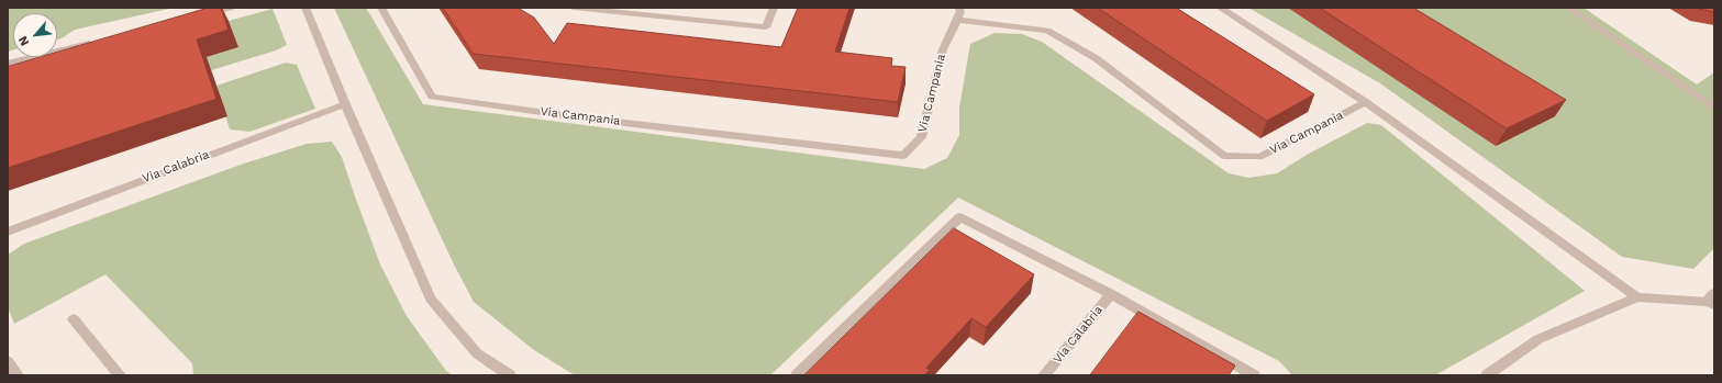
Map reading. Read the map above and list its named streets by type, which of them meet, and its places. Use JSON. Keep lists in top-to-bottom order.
{
  "streets": {
    "street": ["Via Campania", "Via Calabria"]
  },
  "north": "bottom left"
}
